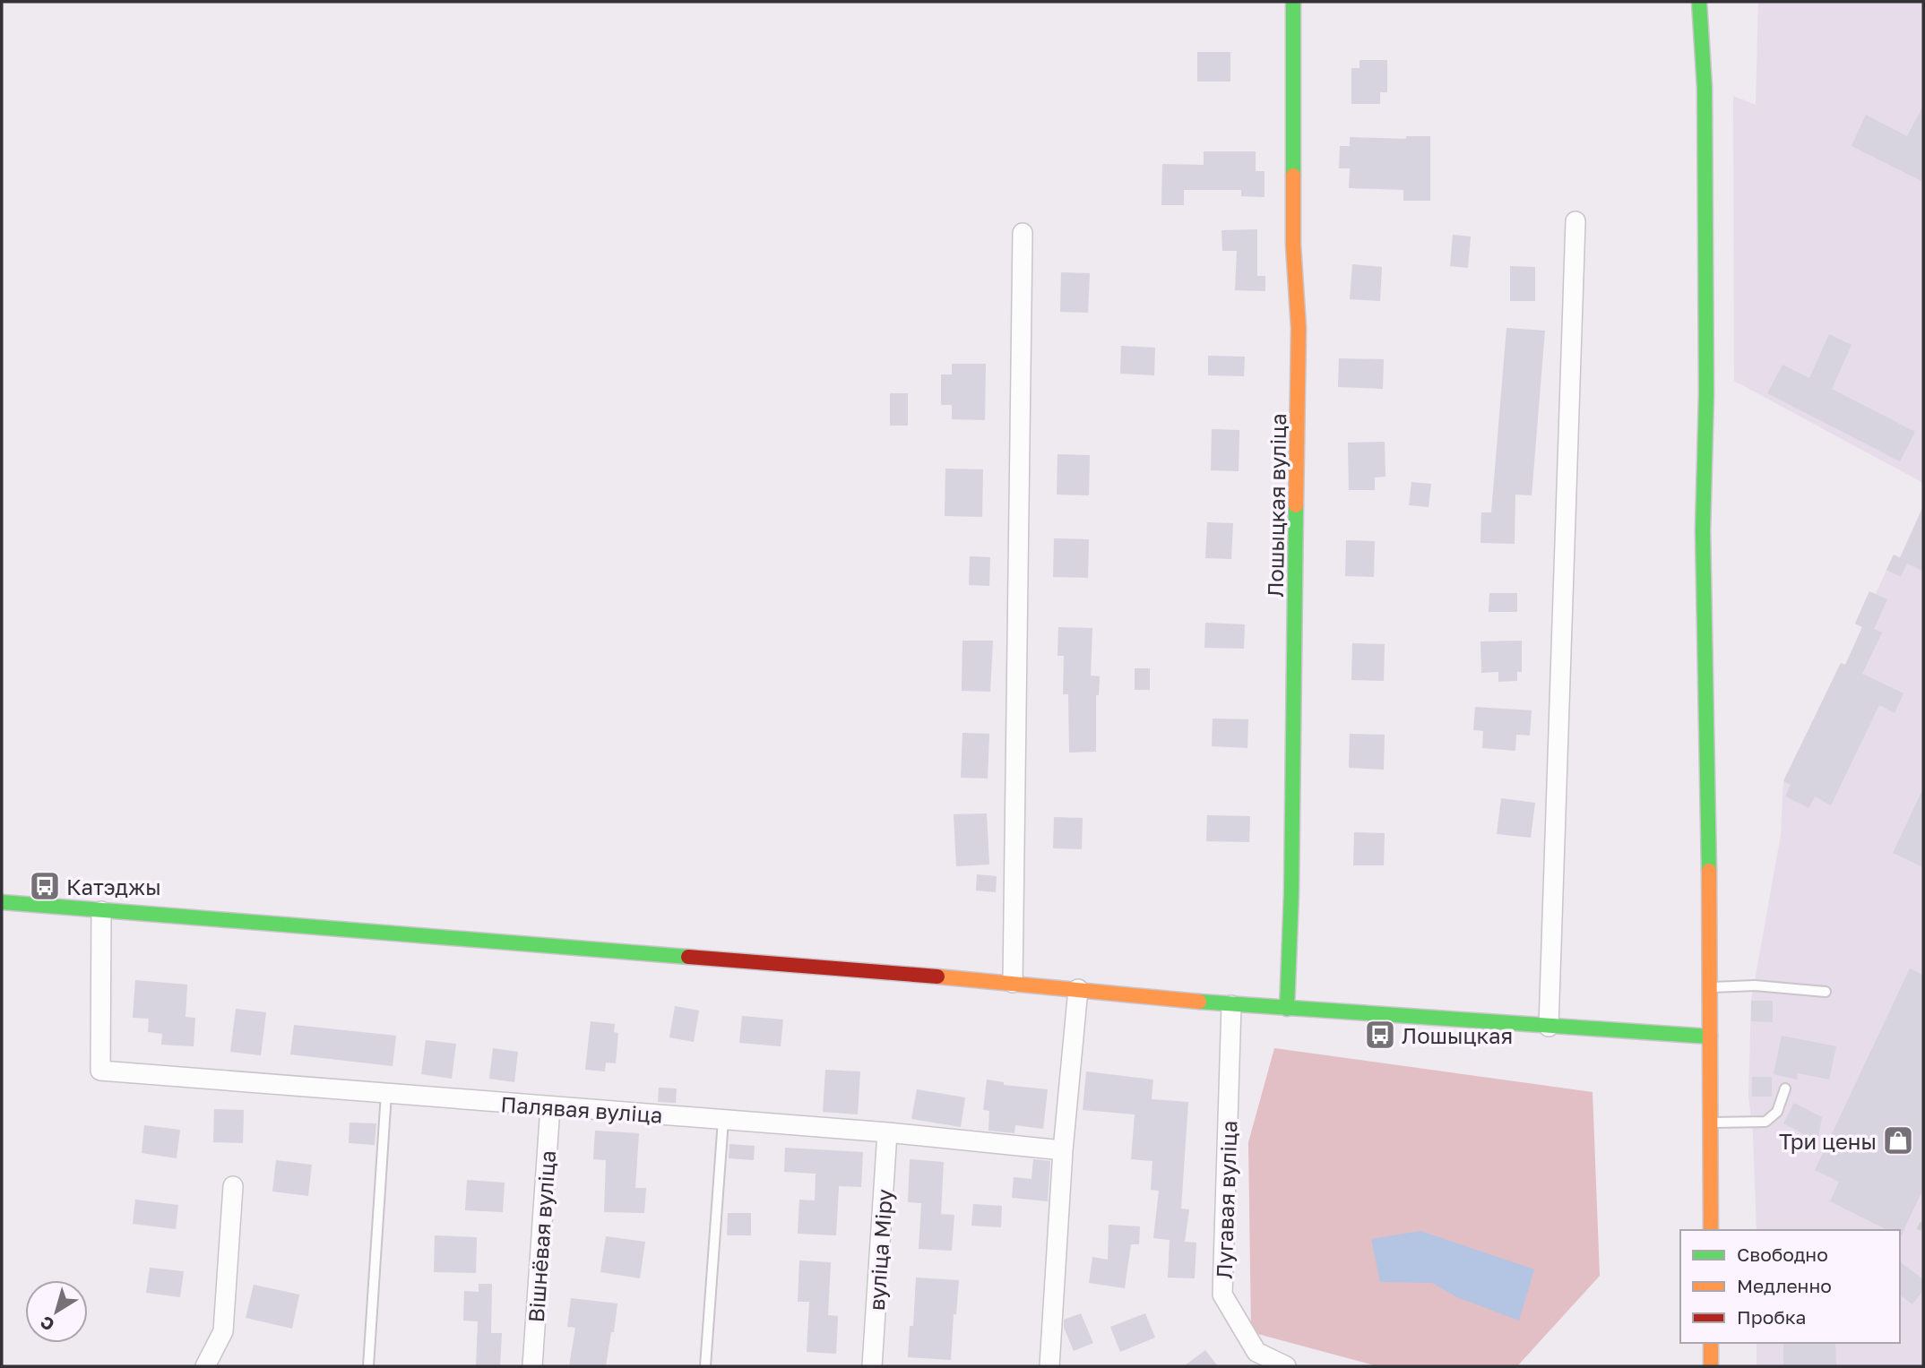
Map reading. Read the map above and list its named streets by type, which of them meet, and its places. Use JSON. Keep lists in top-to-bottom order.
{
  "streets": {
    "street": [
      "Лошыцкая вуліца",
      "Палявая вуліца",
      "Лугавая вуліца",
      "Вішнёвая вуліца",
      "вуліца Міру"
    ]
  },
  "crossings": [
    ["Палявая вуліца", "Вішнёвая вуліца"],
    ["Палявая вуліца", "вуліца Міру"]
  ],
  "places": {
    "bus stop": ["Катэджы", "Лошыцкая"],
    "shop": ["Три цены"]
  },
  "legend": ["Свободно", "Медленно", "Пробка"],
  "north": "bottom left"
}
